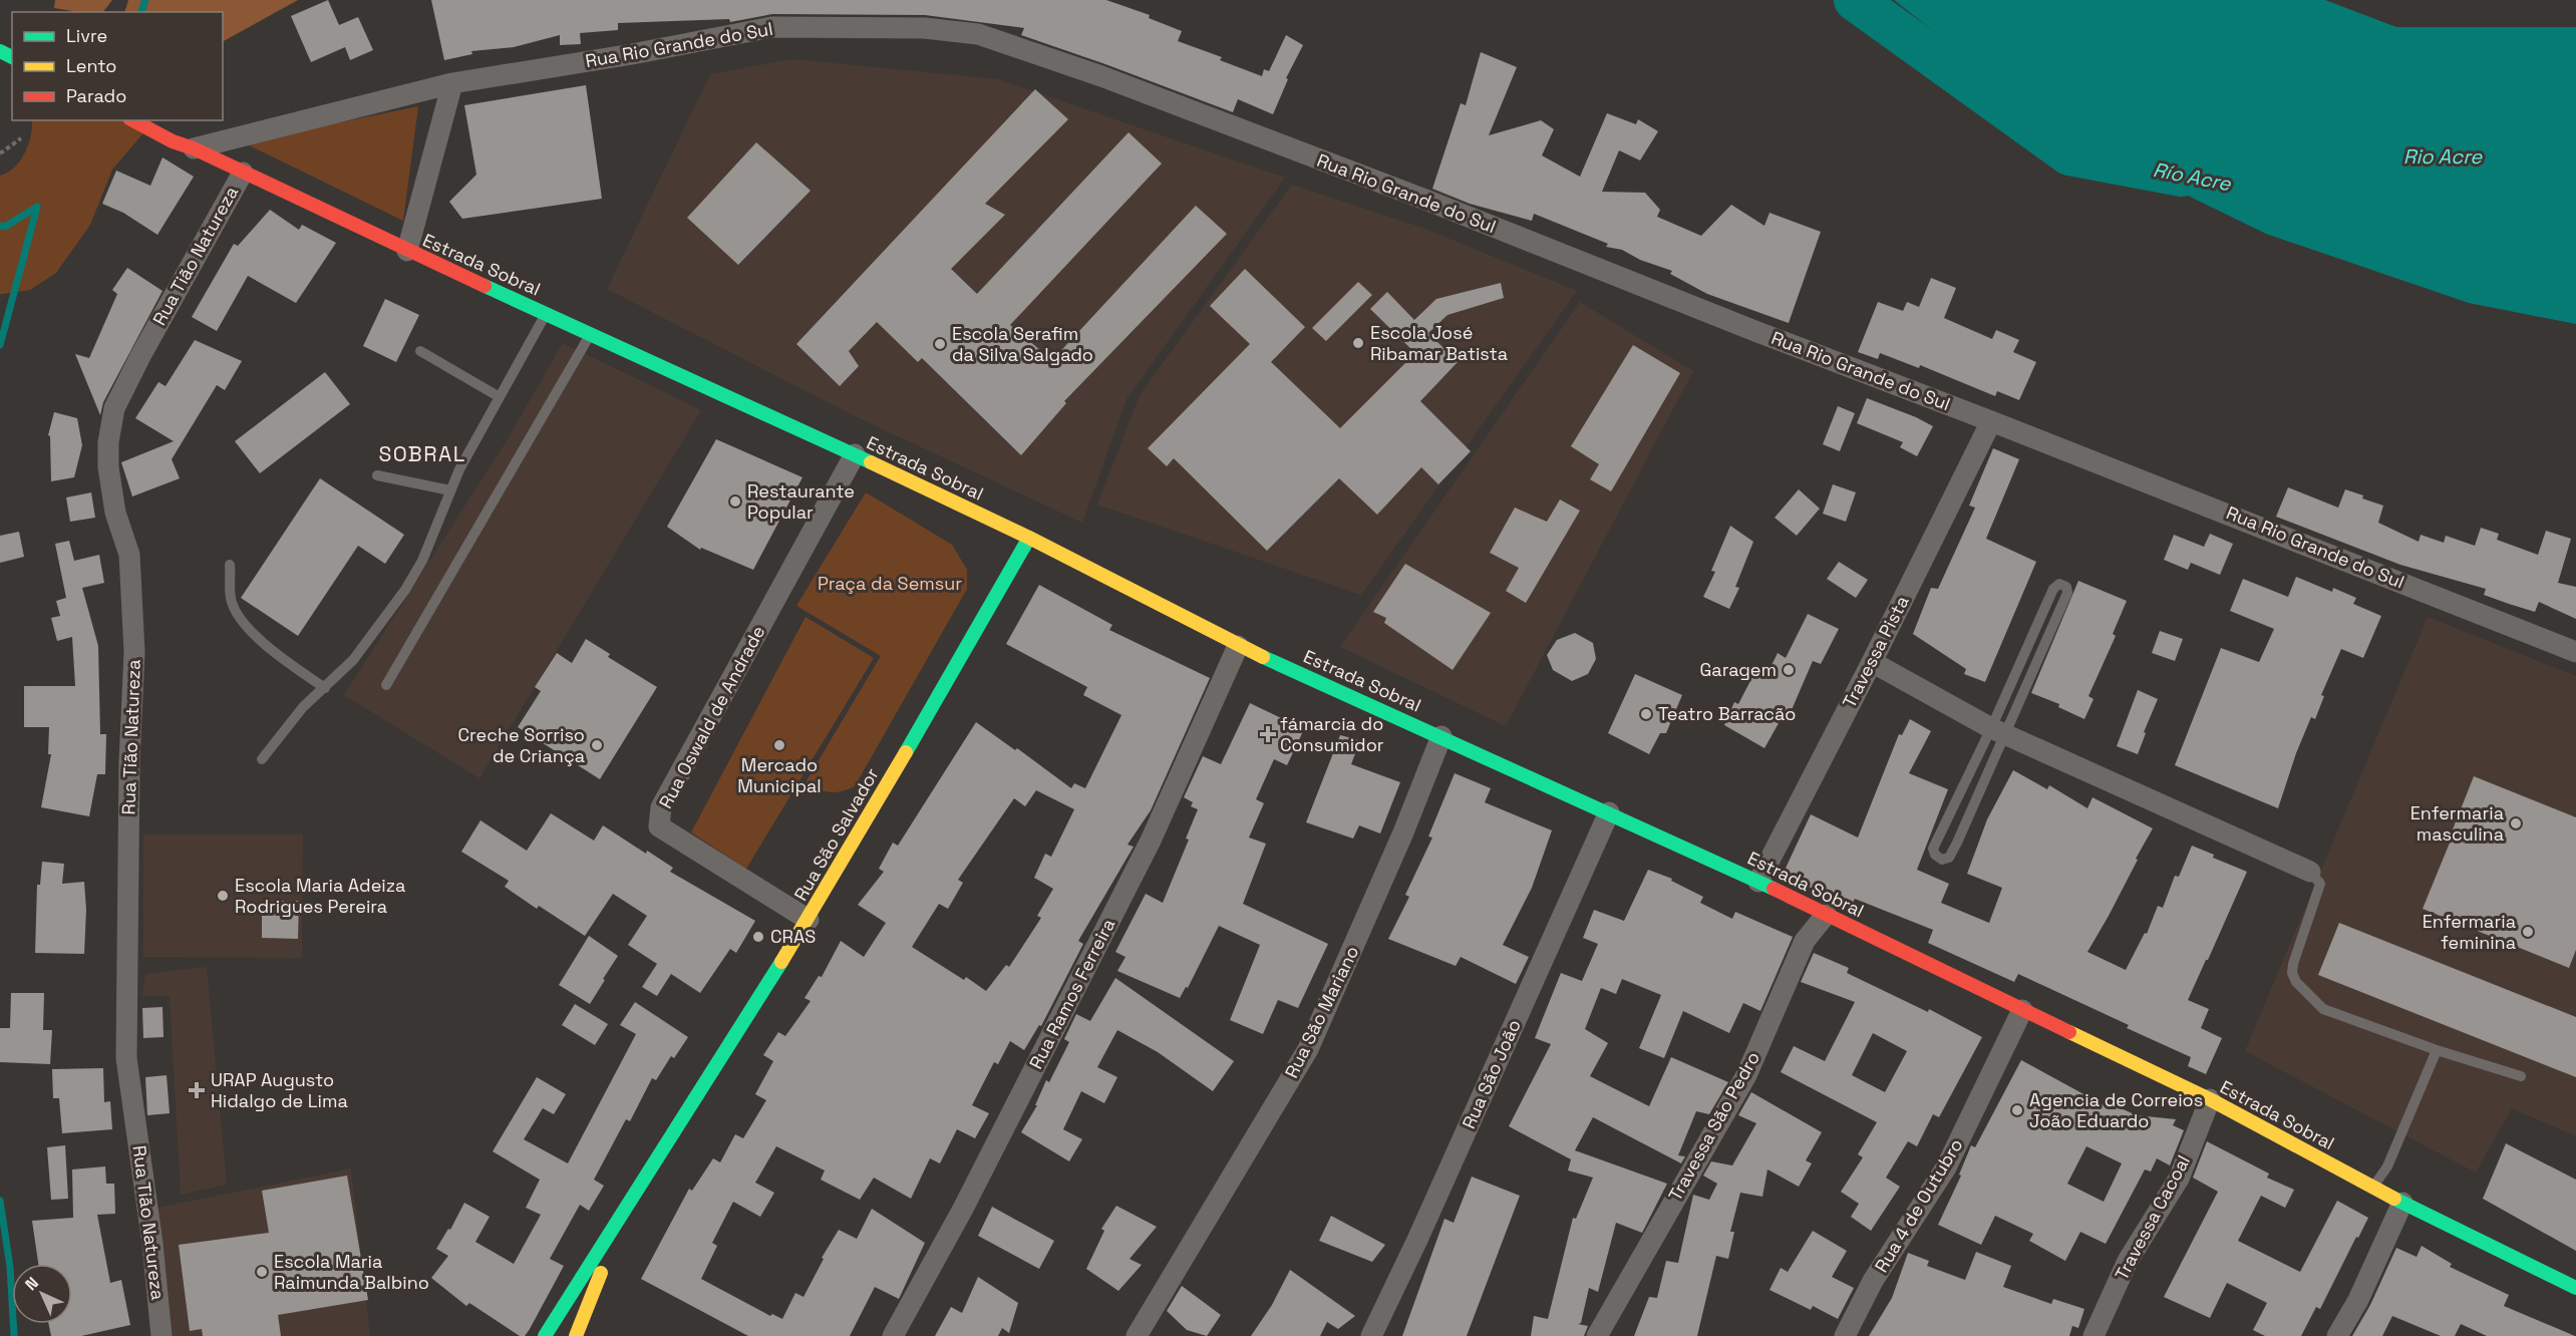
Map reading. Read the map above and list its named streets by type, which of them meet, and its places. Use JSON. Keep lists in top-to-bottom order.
{
  "streets": {
    "street": [
      "Rua Rio Grande do Sul",
      "Rua Tião Natureza",
      "Estrada Sobral",
      "Travessa Pista",
      "Rua Oswald de Andrade",
      "Rua São Salvador",
      "Rua Ramos Ferreira",
      "Rua São Mariano",
      "Rua São João",
      "Travessa São Pedro",
      "Rua 4 de Outubro",
      "Travessa Cacoal"
    ]
  },
  "crossings": [
    ["Rua Rio Grande do Sul", "Estrada Sobral"],
    ["Rua Rio Grande do Sul", "Travessa Pista"],
    ["Rua Tião Natureza", "Estrada Sobral"],
    ["Estrada Sobral", "Travessa Pista"],
    ["Estrada Sobral", "Rua Oswald de Andrade"],
    ["Estrada Sobral", "Rua São Salvador"],
    ["Estrada Sobral", "Rua Ramos Ferreira"],
    ["Estrada Sobral", "Rua São Mariano"],
    ["Estrada Sobral", "Rua São João"],
    ["Estrada Sobral", "Travessa São Pedro"],
    ["Estrada Sobral", "Rua 4 de Outubro"],
    ["Estrada Sobral", "Travessa Cacoal"],
    ["Rua Oswald de Andrade", "Rua São Salvador"]
  ],
  "districts": ["SOBRAL"],
  "water": ["Rio Acre", "Río Acre"],
  "parks": ["Praça da Semsur"],
  "places": {
    "other": [
      "Escola José Ribamar Batista",
      "Escola Serafim da Silva Salgado",
      "Restaurante Popular",
      "Garagem",
      "Teatro Barracão",
      "Creche Sorriso de Criança",
      "Mercado Municipal",
      "Enfermaria masculina",
      "Escola Maria Adeiza Rodrigues Pereira",
      "Enfermaria feminina",
      "CRAS",
      "Agencia de Correios João Eduardo",
      "Escola Maria Raimunda Balbino"
    ],
    "health": ["fámarcia do Consumidor", "URAP Augusto Hidalgo de Lima"]
  },
  "legend": ["Livre", "Lento", "Parado"],
  "north": "top left"
}
